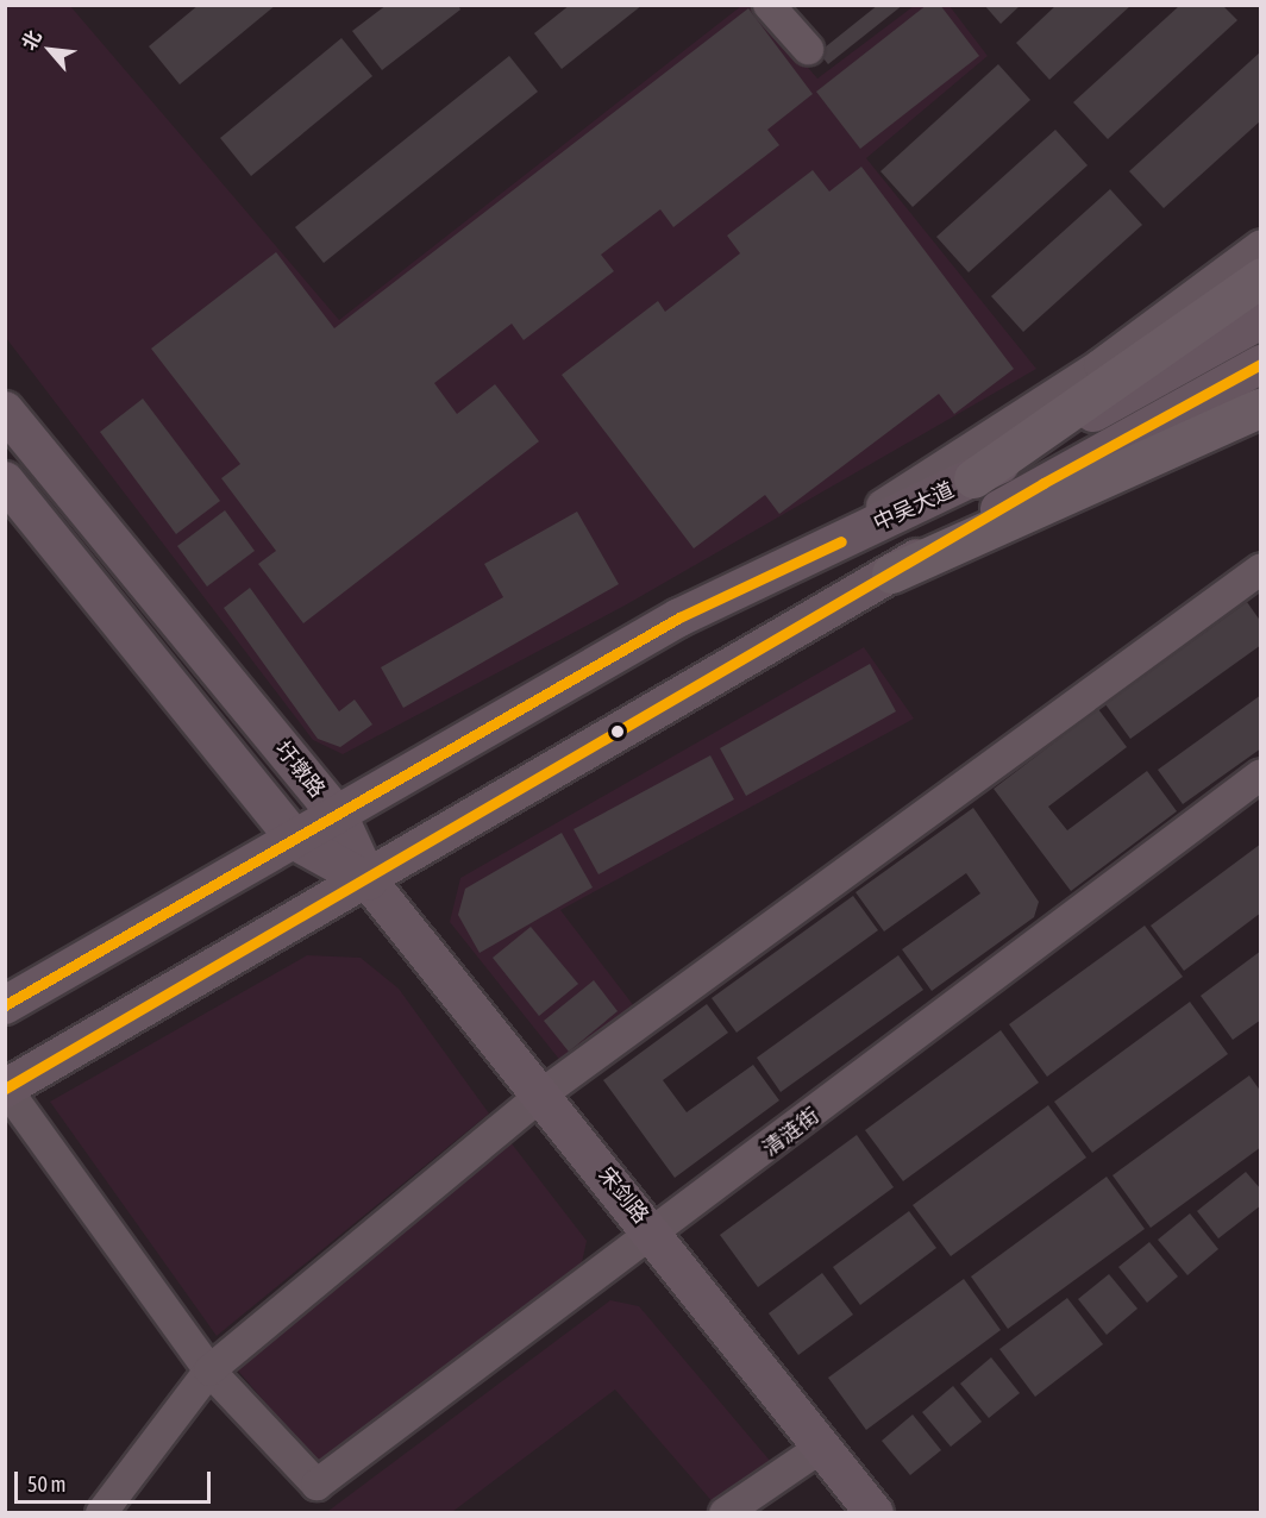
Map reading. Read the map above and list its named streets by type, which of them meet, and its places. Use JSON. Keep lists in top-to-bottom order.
{
  "streets": {
    "main road": ["中吴大道", "圩墩路", "宋剑路"],
    "street": ["清涟街"]
  },
  "crossings": [
    ["中吴大道", "圩墩路"],
    ["中吴大道", "宋剑路"],
    ["圩墩路", "宋剑路"],
    ["清涟街", "宋剑路"]
  ],
  "scale_bar": "50 m",
  "north": "top left"
}
